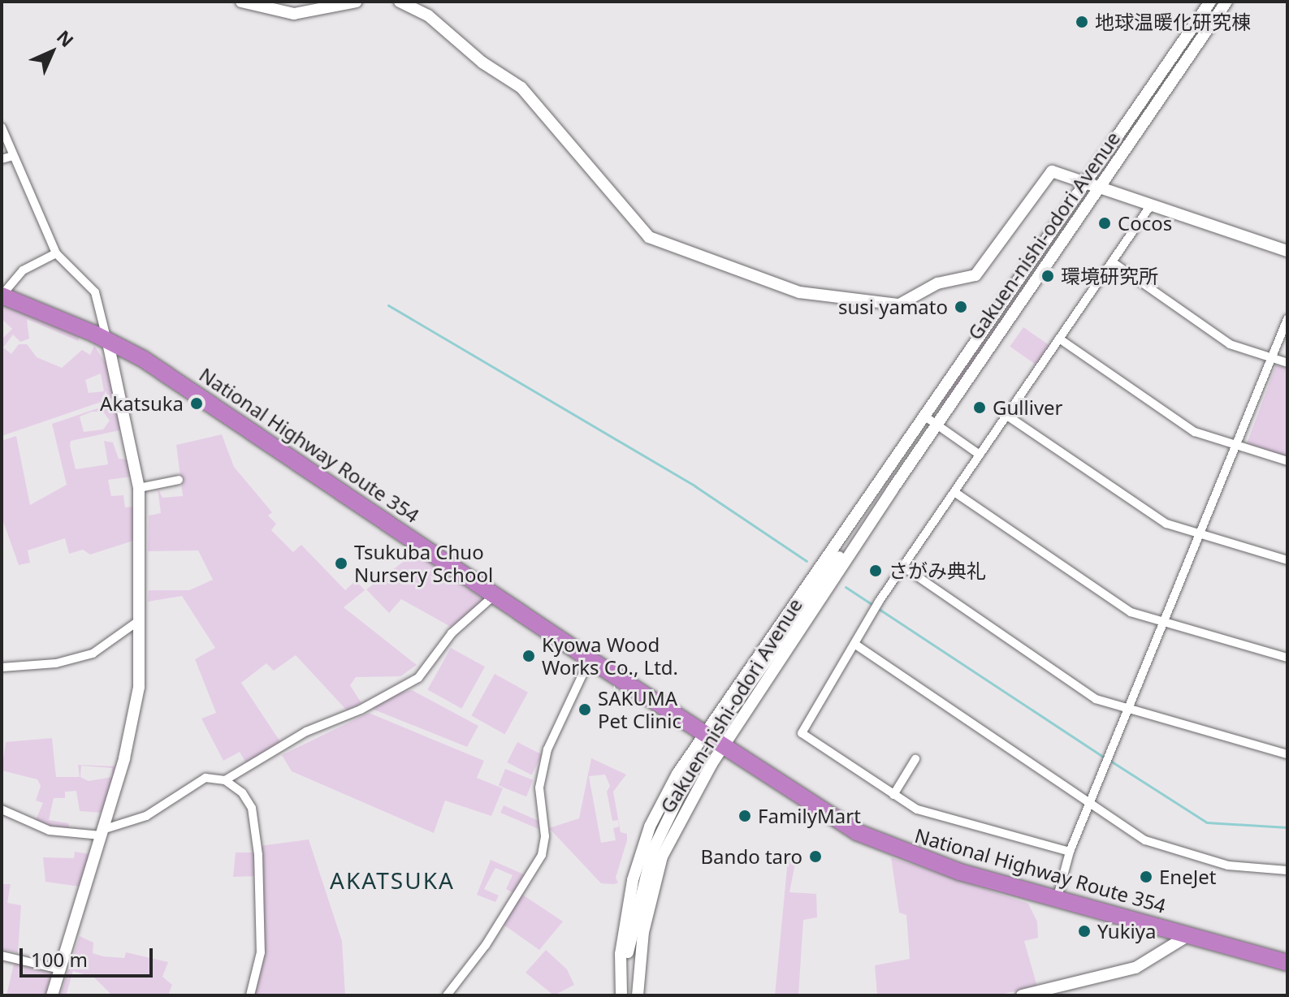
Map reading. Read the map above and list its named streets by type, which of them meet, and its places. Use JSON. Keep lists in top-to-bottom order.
{
  "streets": {
    "highway": ["National Highway Route 354"],
    "main road": ["Gakuen-nishi-odori Avenue"]
  },
  "crossings": [
    ["Gakuen-nishi-odori Avenue", "National Highway Route 354"]
  ],
  "districts": ["AKATSUKA"],
  "places": [
    "地球温暖化研究棟",
    "Cocos",
    "環境研究所",
    "susi yamato",
    "Akatsuka",
    "Gulliver",
    "Tsukuba Chuo Nursery School",
    "さがみ典礼",
    "Kyowa Wood Works Co., Ltd.",
    "SAKUMA Pet Clinic",
    "FamilyMart",
    "Bando taro",
    "EneJet",
    "Yukiya"
  ],
  "scale_bar": "100 m",
  "north": "top right"
}
